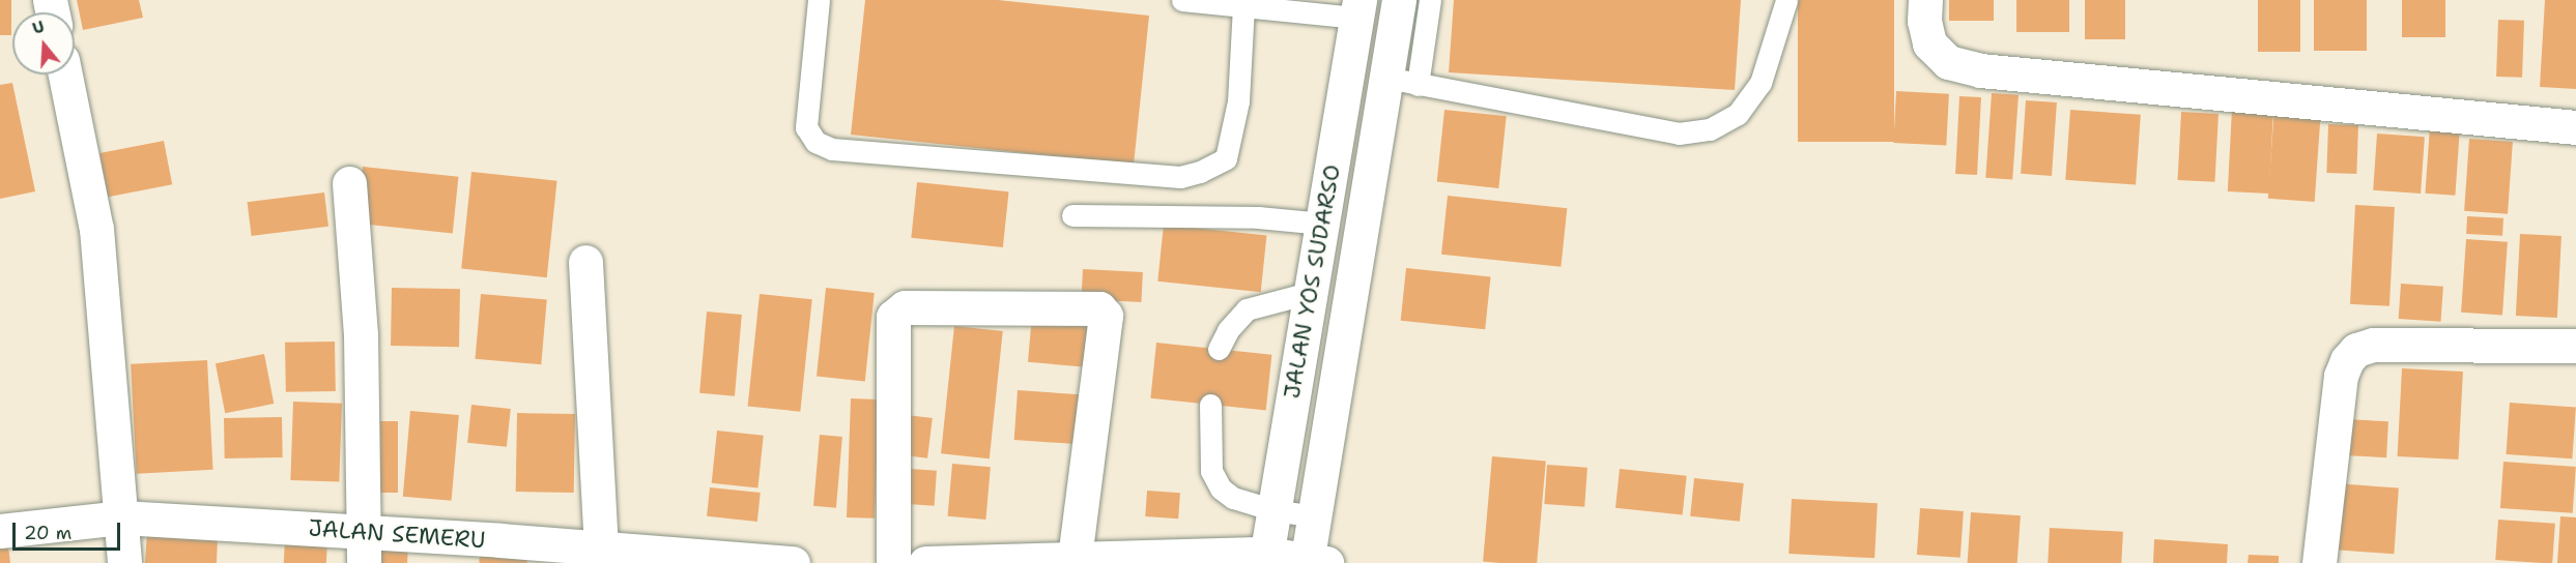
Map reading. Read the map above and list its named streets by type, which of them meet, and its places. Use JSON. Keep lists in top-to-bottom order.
{
  "streets": {
    "main road": ["JALAN YOS SUDARSO", "JALAN SEMERU"]
  },
  "scale_bar": "20 m",
  "north": "top"
}
